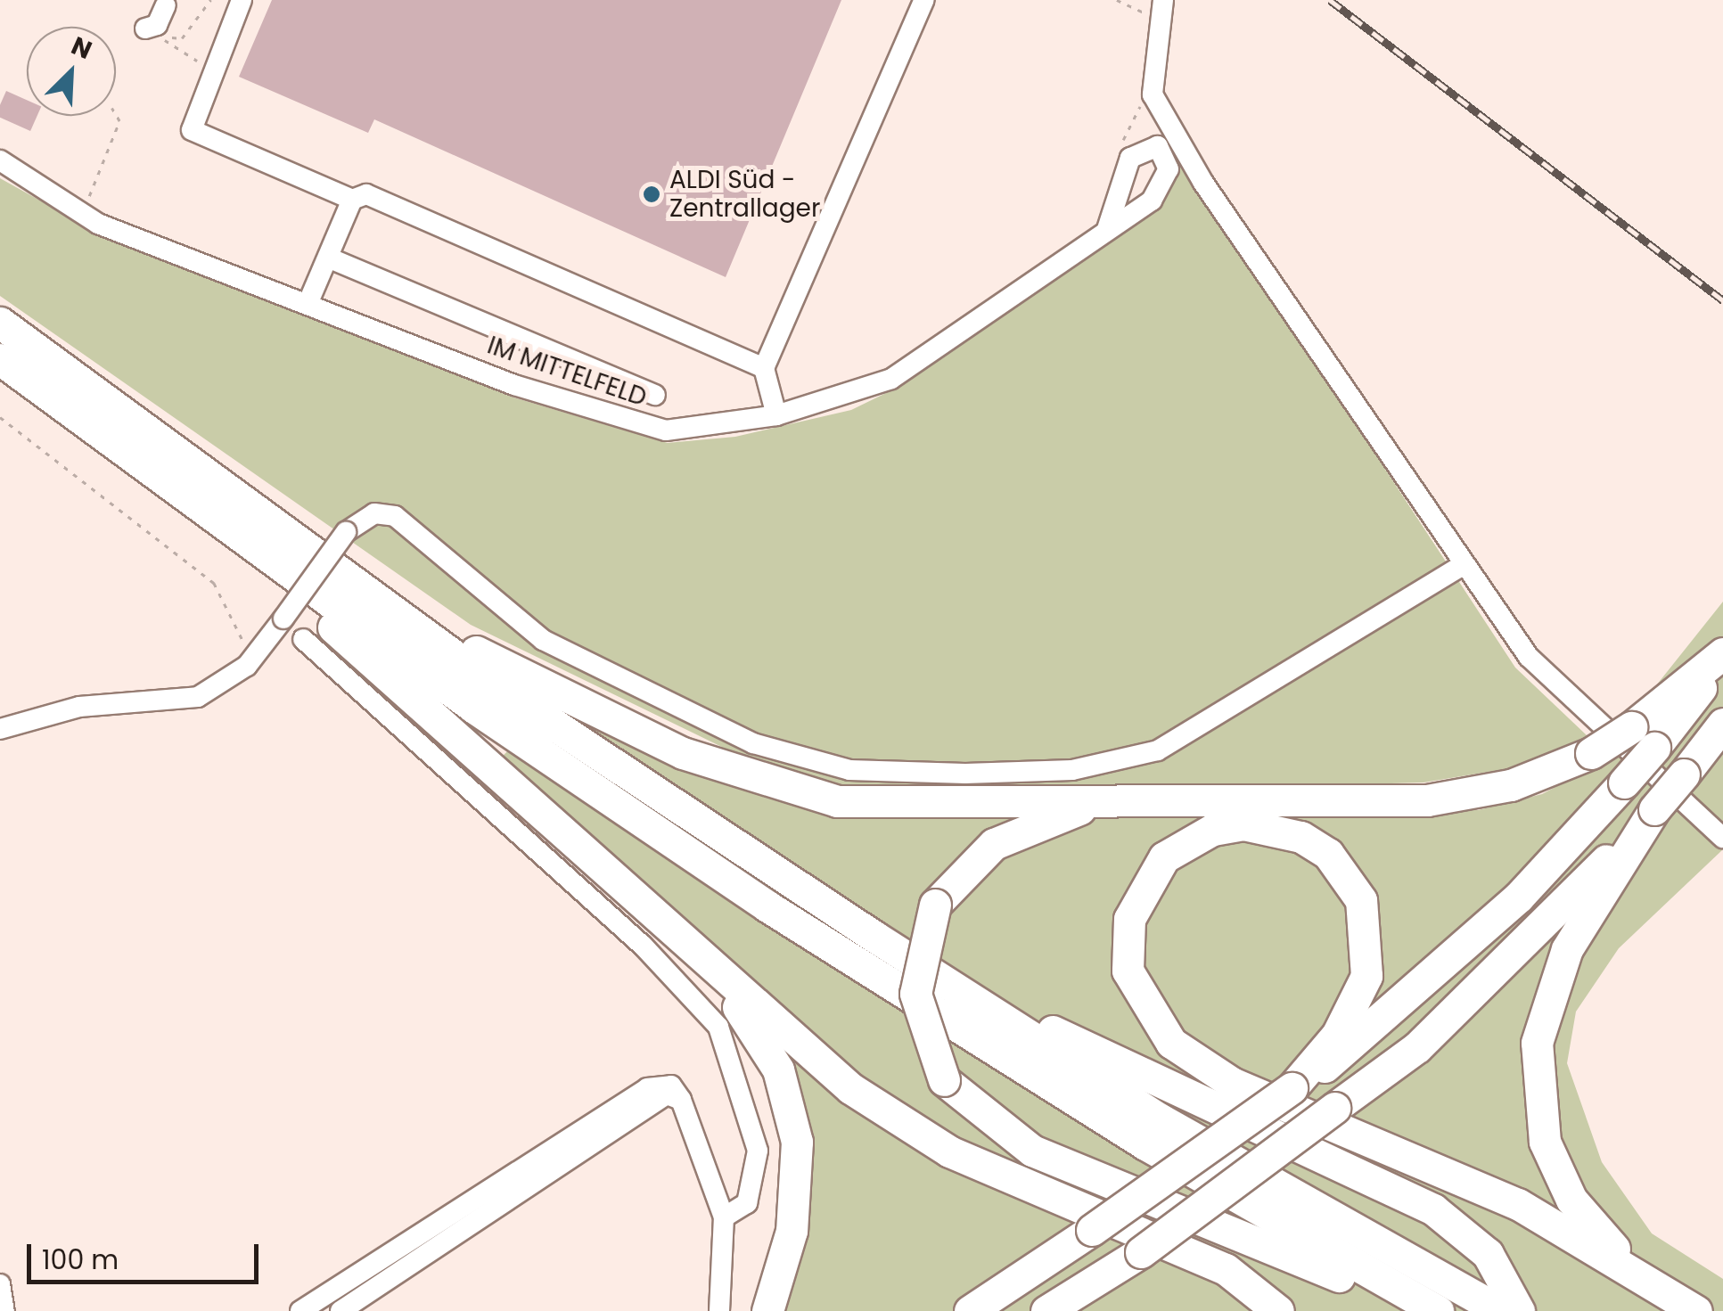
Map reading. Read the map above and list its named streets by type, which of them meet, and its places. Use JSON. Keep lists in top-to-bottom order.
{
  "streets": {
    "street": ["IM MITTELFELD"]
  },
  "places": ["ALDI Süd - Zentrallager"],
  "scale_bar": "100 m",
  "north": "top right"
}
